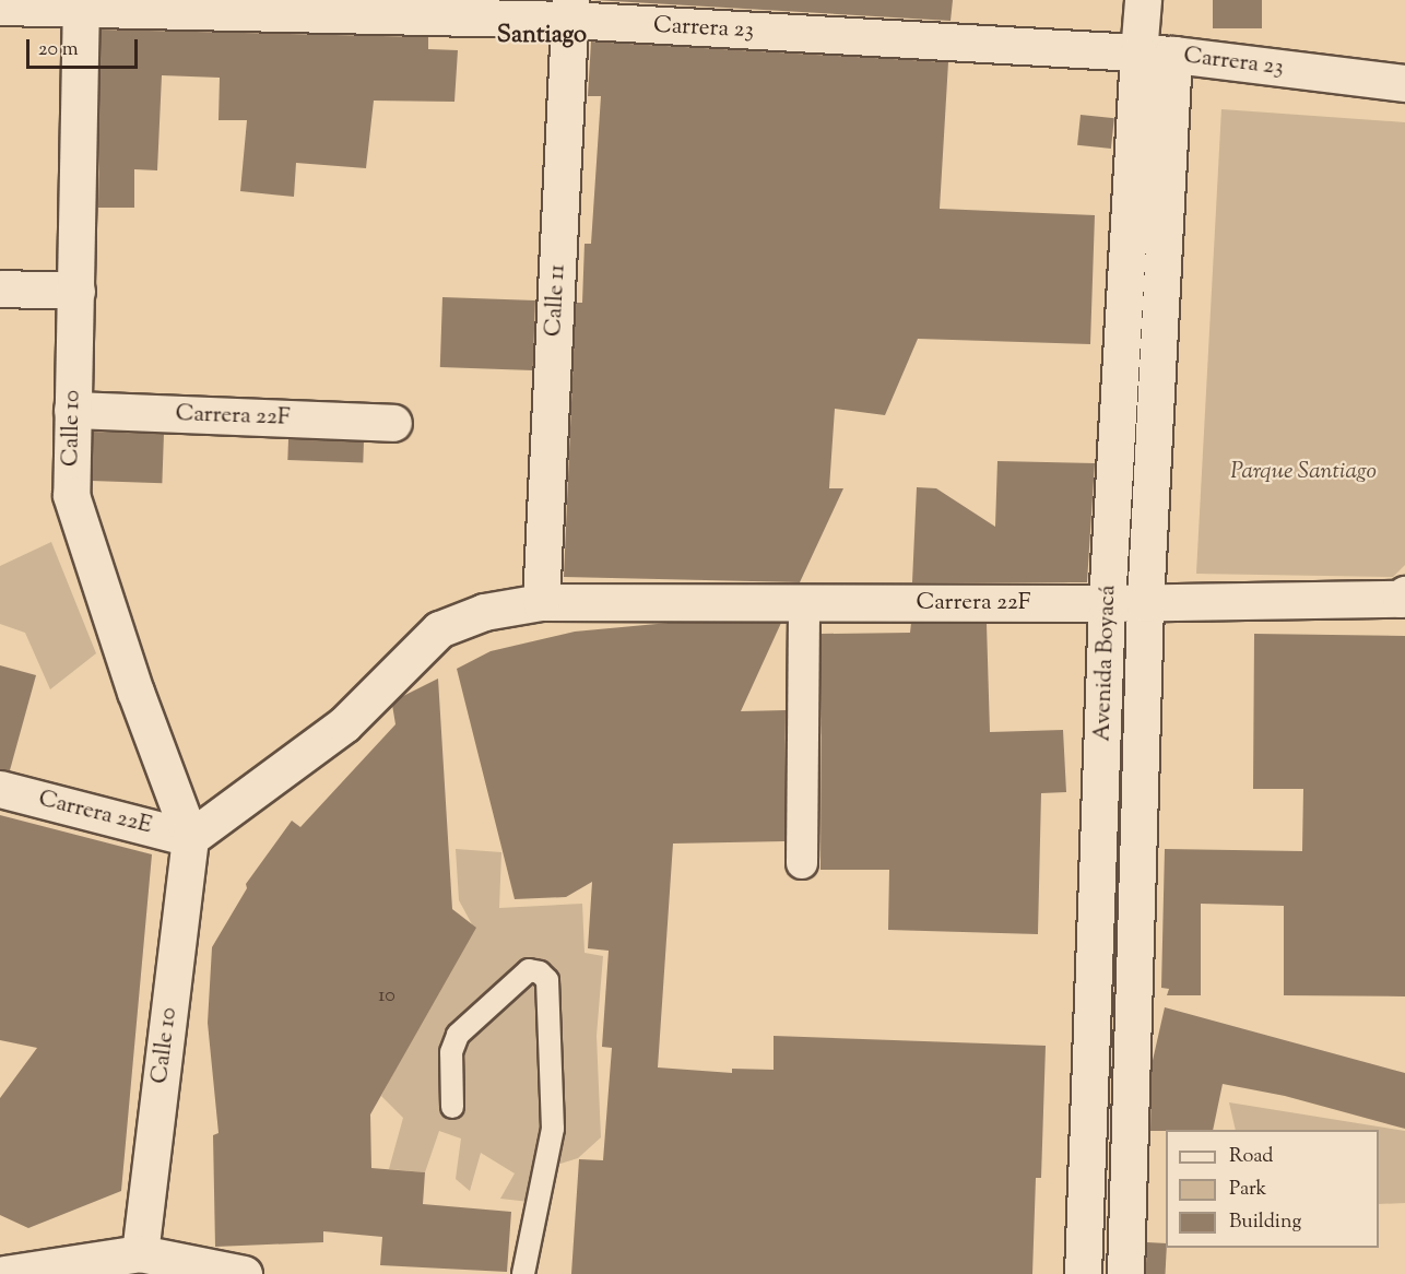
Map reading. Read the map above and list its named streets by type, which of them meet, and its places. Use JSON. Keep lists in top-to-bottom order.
{
  "streets": {
    "street": [
      "Carrera 23",
      "Calle 11",
      "Carrera 22F",
      "Calle 10",
      "Avenida Boyacá",
      "Carrera 22E"
    ]
  },
  "crossings": [
    ["Carrera 23", "Calle 11"],
    ["Carrera 23", "Calle 10"],
    ["Carrera 23", "Avenida Boyacá"],
    ["Calle 11", "Carrera 22F"],
    ["Carrera 22F", "Calle 10"],
    ["Carrera 22F", "Avenida Boyacá"],
    ["Calle 10", "Carrera 22E"]
  ],
  "districts": ["Santiago"],
  "parks": ["Parque Santiago"],
  "house_numbers": ["10"],
  "legend": ["Road", "Park", "Building"],
  "scale_bar": "20 m"
}
